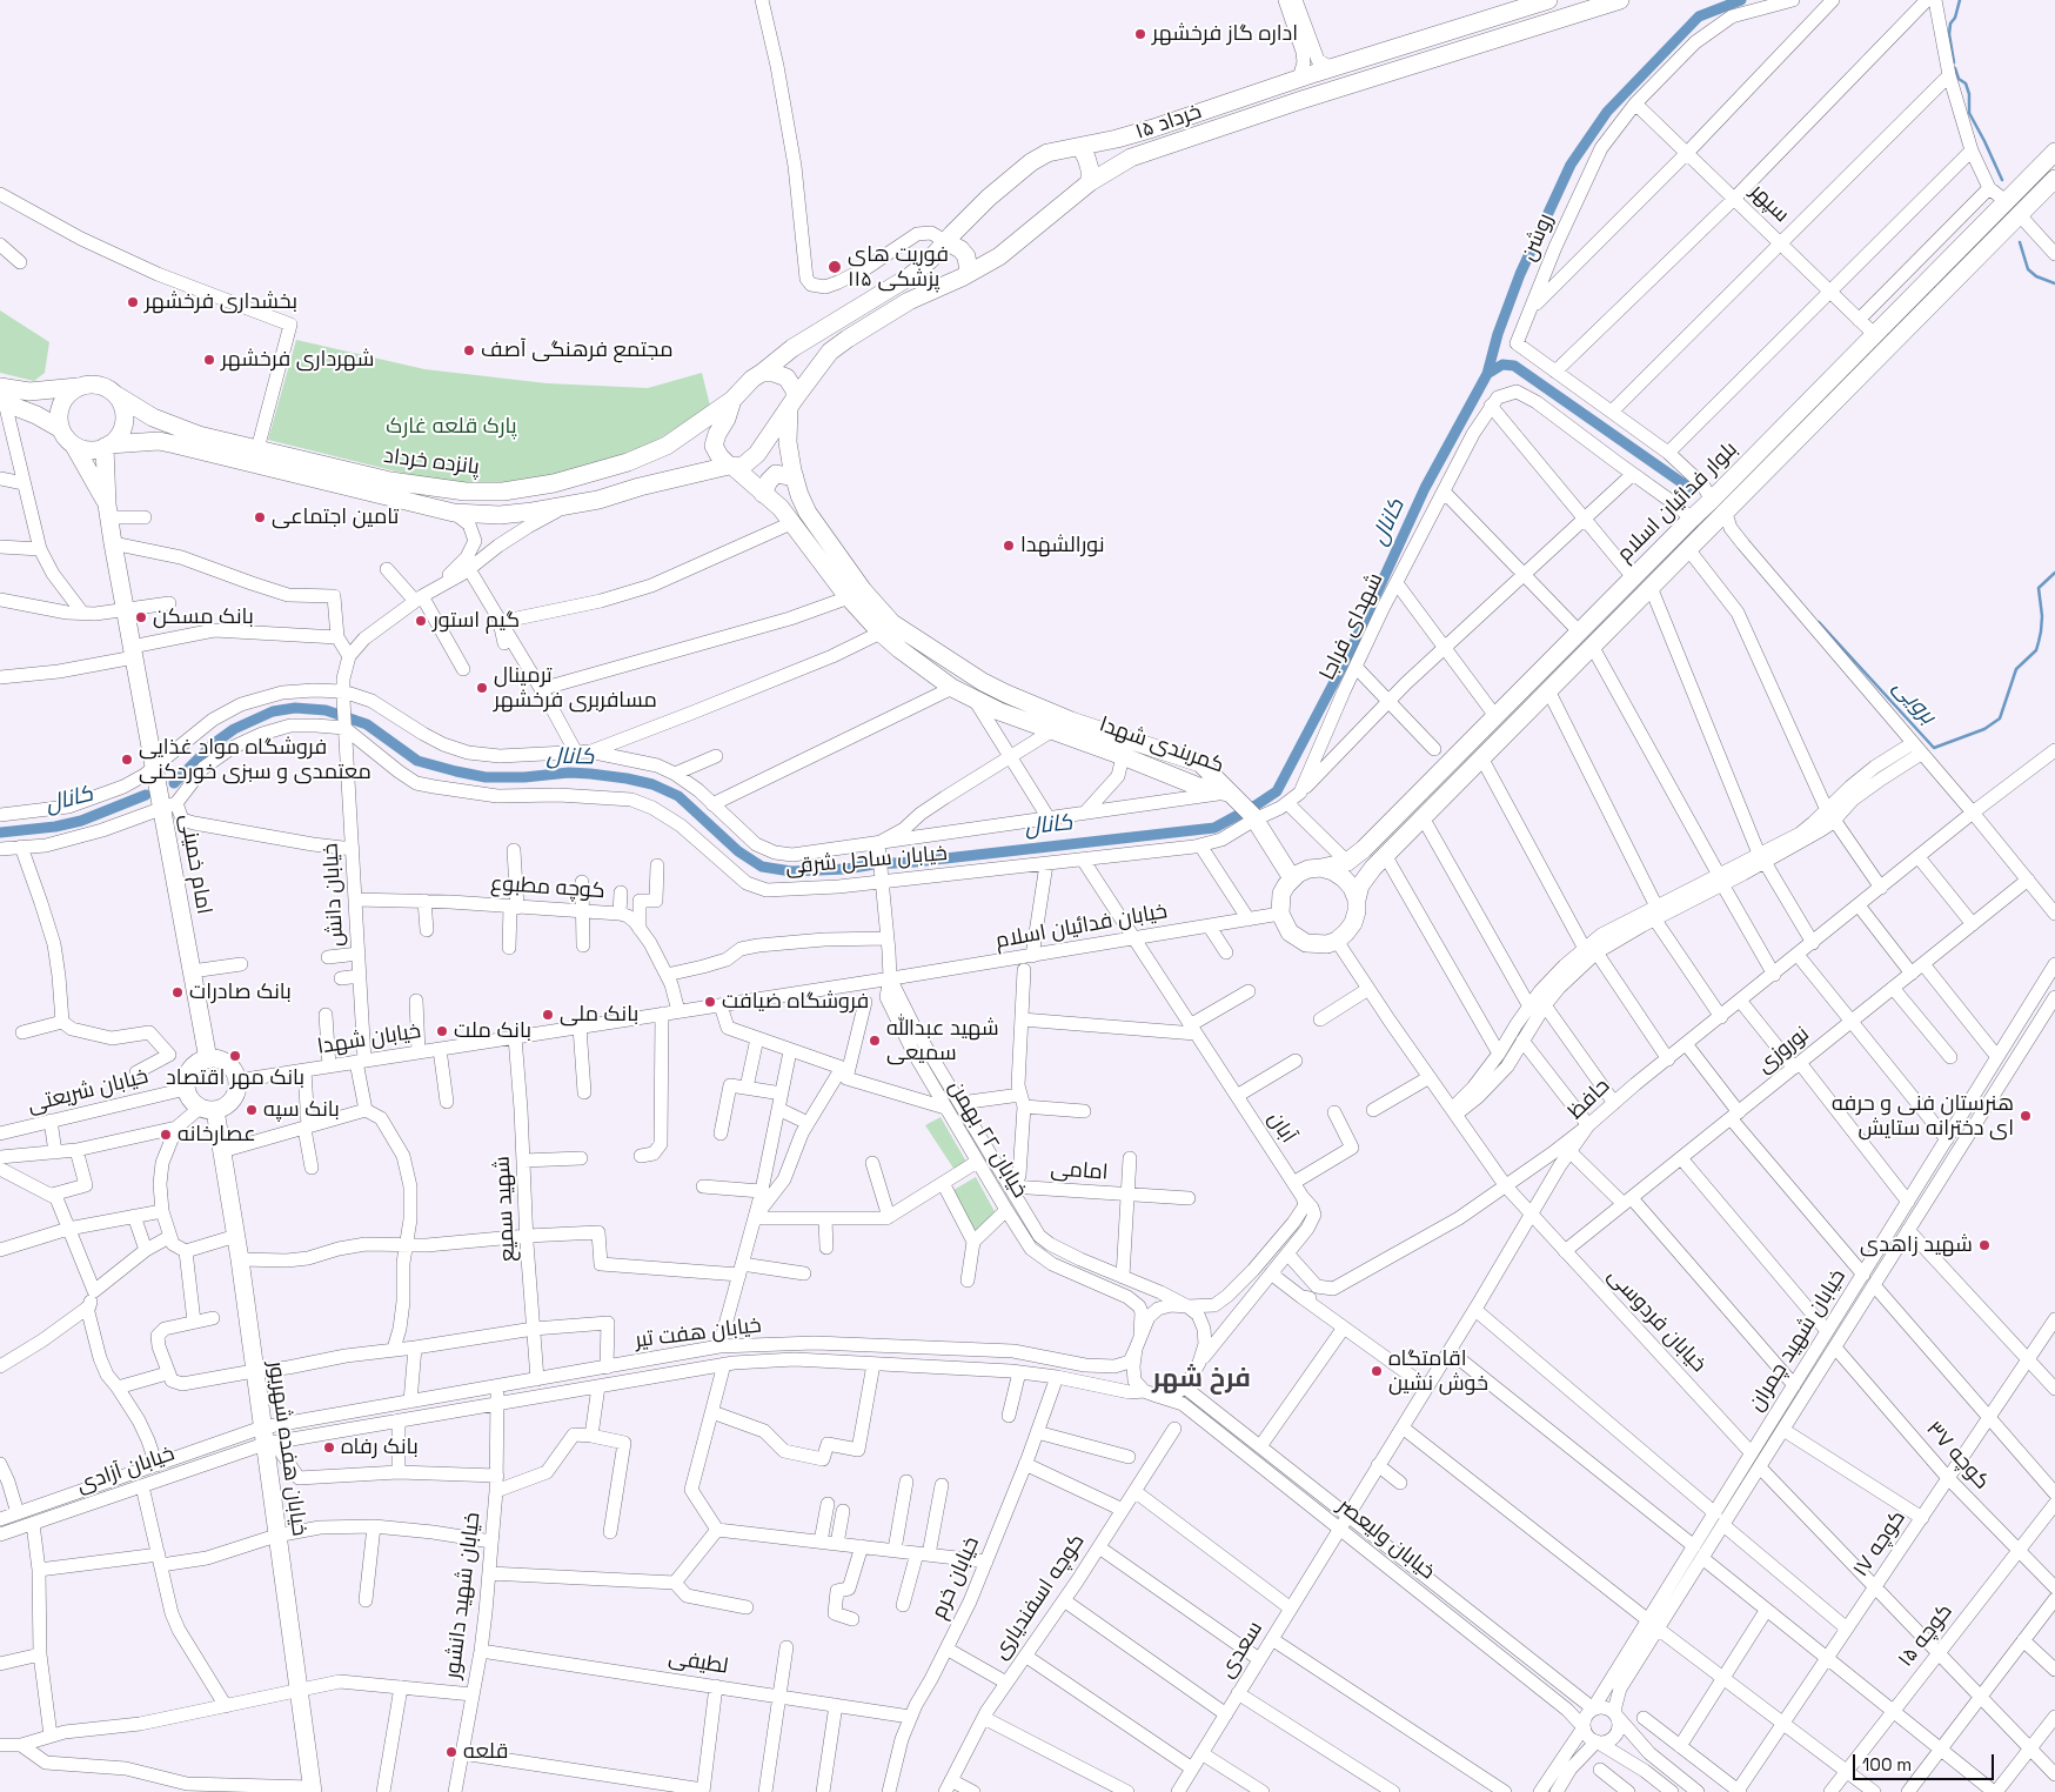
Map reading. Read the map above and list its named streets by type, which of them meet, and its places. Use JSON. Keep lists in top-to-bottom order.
{
  "streets": {
    "main road": [
      "۱۵ خرداد",
      "پانزده خرداد",
      "بلوار فدائیان اسلام",
      "کمربندی شهدا",
      "امام خمینی",
      "خیابان هفده شهریور"
    ],
    "street": [
      "سپهر",
      "روشن",
      "شهدای فراجا",
      "خیابان ساحل شرقی",
      "کوچه مطبوع",
      "خیابان دانش",
      "خیابان فدائیان اسلام",
      "خیابان شهدا",
      "نوروزی",
      "خیابان شریعتی",
      "حافظ",
      "آبان",
      "خیابان ۲۲ بهمن",
      "امامی",
      "شهید سمیع",
      "خیابان فردوسی",
      "خیابان هفت تیر",
      "خیابان شهید چمران",
      "کوچه ۳۷",
      "خیابان آزادی",
      "خیابان ولیعصر",
      "کوچه ۱۷",
      "خیابان خرم",
      "خیابان شهید دانشور",
      "کوچه اسفندیاری",
      "کوچه ۱۵",
      "سعدی",
      "لطیفی"
    ]
  },
  "crossings": [
    ["۱۵ خرداد", "پانزده خرداد"],
    ["۱۵ خرداد", "کمربندی شهدا"],
    ["سپهر", "روشن"],
    ["سپهر", "بلوار فدائیان اسلام"],
    ["روشن", "بلوار فدائیان اسلام"],
    ["روشن", "نوروزی"],
    ["روشن", "حافظ"],
    ["پانزده خرداد", "کمربندی شهدا"],
    ["پانزده خرداد", "امام خمینی"],
    ["بلوار فدائیان اسلام", "شهدای فراجا"],
    ["بلوار فدائیان اسلام", "خیابان فدائیان اسلام"],
    ["بلوار فدائیان اسلام", "خیابان فردوسی"],
    ["شهدای فراجا", "خیابان ساحل شرقی"],
    ["کمربندی شهدا", "خیابان ساحل شرقی"],
    ["خیابان ساحل شرقی", "امام خمینی"],
    ["خیابان ساحل شرقی", "خیابان دانش"],
    ["خیابان ساحل شرقی", "آبان"],
    ["امام خمینی", "خیابان شهدا"],
    ["امام خمینی", "خیابان شریعتی"],
    ["امام خمینی", "خیابان هفده شهریور"],
    ["کوچه مطبوع", "خیابان دانش"],
    ["کوچه مطبوع", "خیابان شهدا"],
    ["خیابان دانش", "خیابان شهدا"],
    ["خیابان فدائیان اسلام", "خیابان شهدا"],
    ["خیابان فدائیان اسلام", "آبان"],
    ["خیابان فدائیان اسلام", "خیابان ۲۲ بهمن"],
    ["خیابان فدائیان اسلام", "خیابان فردوسی"],
    ["خیابان شهدا", "خیابان شریعتی"],
    ["خیابان شهدا", "خیابان ۲۲ بهمن"],
    ["خیابان شهدا", "شهید سمیع"],
    ["خیابان شهدا", "خیابان هفده شهریور"],
    ["نوروزی", "خیابان فردوسی"],
    ["خیابان شریعتی", "خیابان هفده شهریور"],
    ["حافظ", "خیابان فردوسی"],
    ["حافظ", "خیابان ولیعصر"],
    ["حافظ", "سعدی"],
    ["خیابان ۲۲ بهمن", "امامی"],
    ["خیابان ۲۲ بهمن", "خیابان هفت تیر"],
    ["خیابان ۲۲ بهمن", "خیابان ولیعصر"],
    ["شهید سمیع", "خیابان هفت تیر"],
    ["خیابان فردوسی", "خیابان شهید چمران"],
    ["خیابان هفت تیر", "خیابان هفده شهریور"],
    ["خیابان هفت تیر", "خیابان آزادی"],
    ["خیابان هفت تیر", "خیابان ولیعصر"],
    ["خیابان هفت تیر", "خیابان خرم"],
    ["خیابان هفت تیر", "خیابان شهید دانشور"],
    ["خیابان شهید چمران", "کوچه ۳۷"],
    ["خیابان شهید چمران", "خیابان ولیعصر"],
    ["خیابان هفده شهریور", "خیابان آزادی"],
    ["کوچه ۳۷", "کوچه ۱۷"],
    ["کوچه ۳۷", "کوچه ۱۵"],
    ["خیابان ولیعصر", "سعدی"],
    ["خیابان خرم", "لطیفی"],
    ["خیابان شهید دانشور", "لطیفی"]
  ],
  "districts": ["فرخ شهر"],
  "water": ["کانال", "برویی"],
  "parks": ["پارک قلعه غارک"],
  "places": [
    "اداره گاز فرخشهر",
    "فوریت های پزشکی ۱۱۵",
    "بخشداری فرخشهر",
    "مجتمع فرهنگی آصف",
    "شهرداری فرخشهر",
    "تامین اجتماعی",
    "نورالشهدا",
    "بانک مسکن",
    "گیم استور",
    "ترمینال مسافربری فرخشهر",
    "فروشگاه مواد غذایی معتمدی و سبزی خوردکنی",
    "بانک صادرات",
    "فروشگاه ضیافت",
    "بانک ملی",
    "بانک ملت",
    "شهید عبدالله سمیعی",
    "بانک مهر اقتصاد",
    "بانک سپه",
    "هنرستان فنی و حرفه ای دخترانه ستایش",
    "عصارخانه",
    "شهید زاهدی",
    "اقامتگاه خوش نشین",
    "بانک رفاه",
    "قلعه"
  ],
  "scale_bar": "100 m"
}
